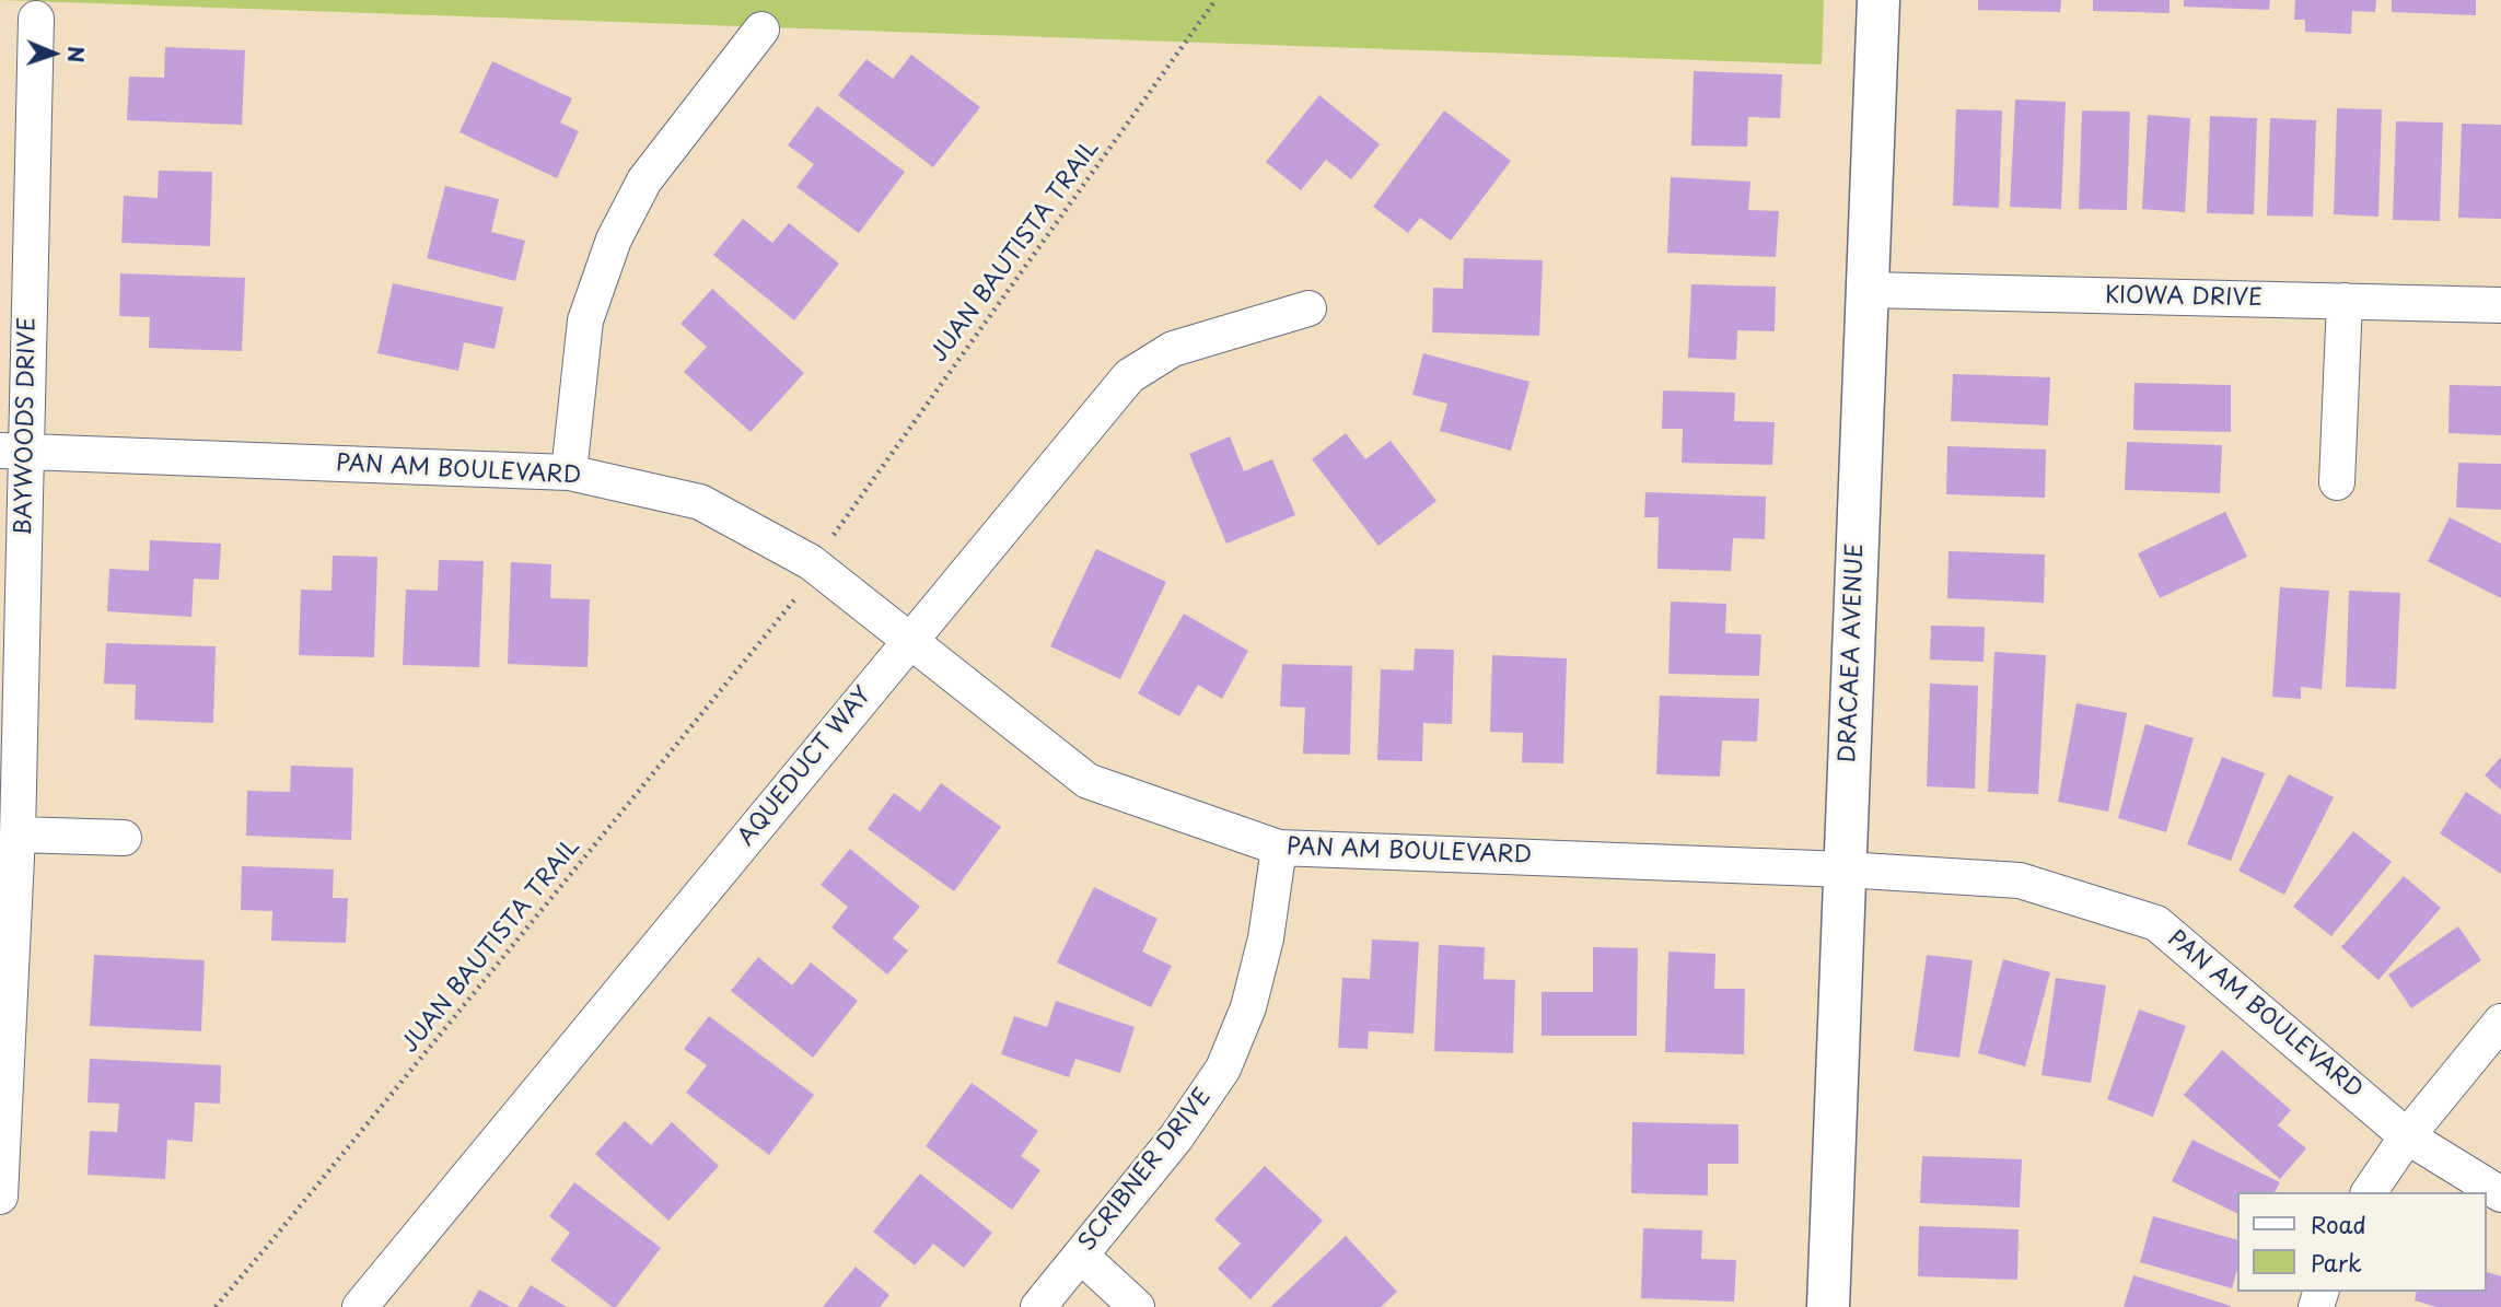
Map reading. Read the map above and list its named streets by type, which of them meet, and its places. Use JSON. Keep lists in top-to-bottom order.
{
  "streets": {
    "street": [
      "KIOWA DRIVE",
      "BAYWOODS DRIVE",
      "PAN AM BOULEVARD",
      "DRACAEA AVENUE",
      "AQUEDUCT WAY",
      "SCRIBNER DRIVE"
    ],
    "path": ["JUAN BAUTISTA TRAIL"]
  },
  "crossings": [
    ["KIOWA DRIVE", "DRACAEA AVENUE"],
    ["BAYWOODS DRIVE", "PAN AM BOULEVARD"],
    ["PAN AM BOULEVARD", "DRACAEA AVENUE"],
    ["PAN AM BOULEVARD", "AQUEDUCT WAY"],
    ["PAN AM BOULEVARD", "SCRIBNER DRIVE"]
  ],
  "legend": ["Road", "Park"],
  "north": "right"
}
